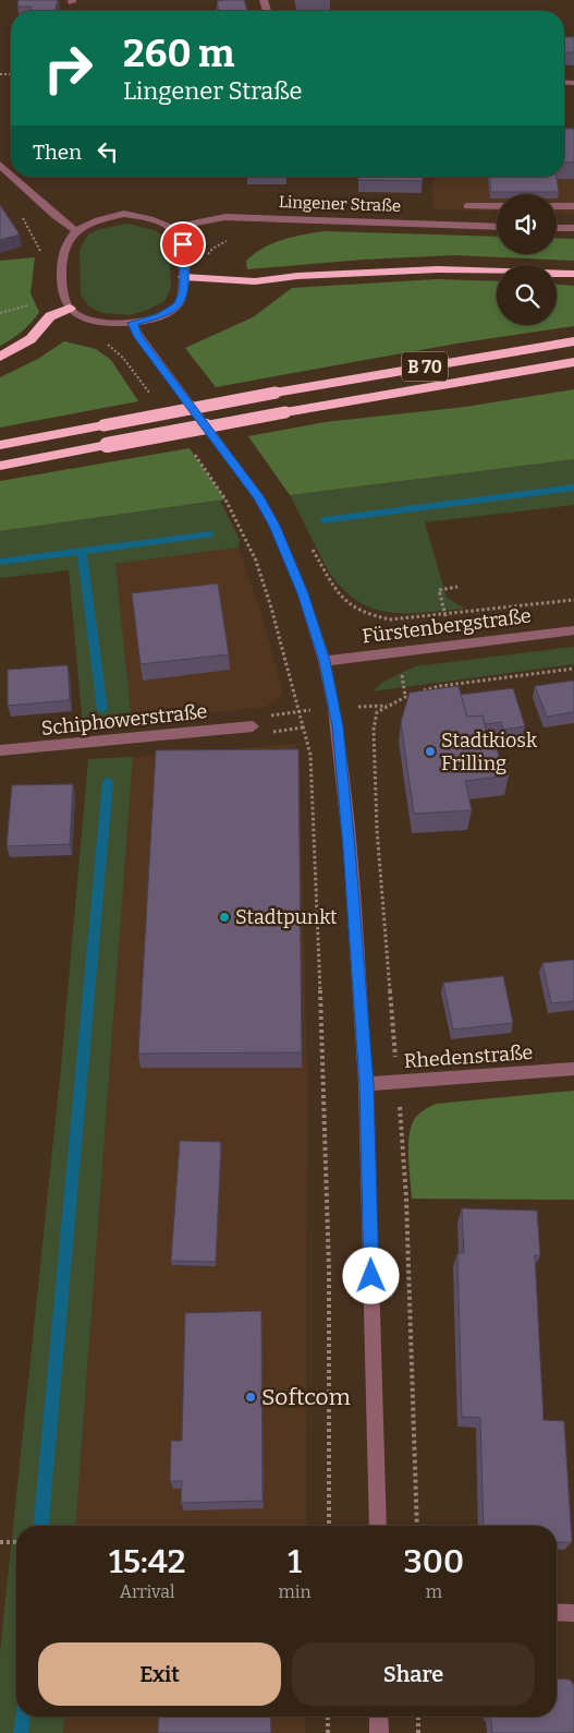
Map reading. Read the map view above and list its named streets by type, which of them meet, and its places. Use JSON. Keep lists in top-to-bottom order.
{
  "streets": {
    "highway": ["B 70"],
    "street": [
      "Lingener Straße",
      "Fürstenbergstraße",
      "Schiphowerstraße",
      "Rhedenstraße"
    ]
  },
  "places": ["Stadtkiosk Frilling", "Stadtpunkt", "Softcom"],
  "page": {
    "turn": ["260 m", "Lingener Straße"],
    "then": "Then",
    "eta": [
      "15:42",
      "Arrival",
      "1",
      "min",
      "300",
      "m"
    ],
    "buttons": ["Exit", "Share"]
  }
}
